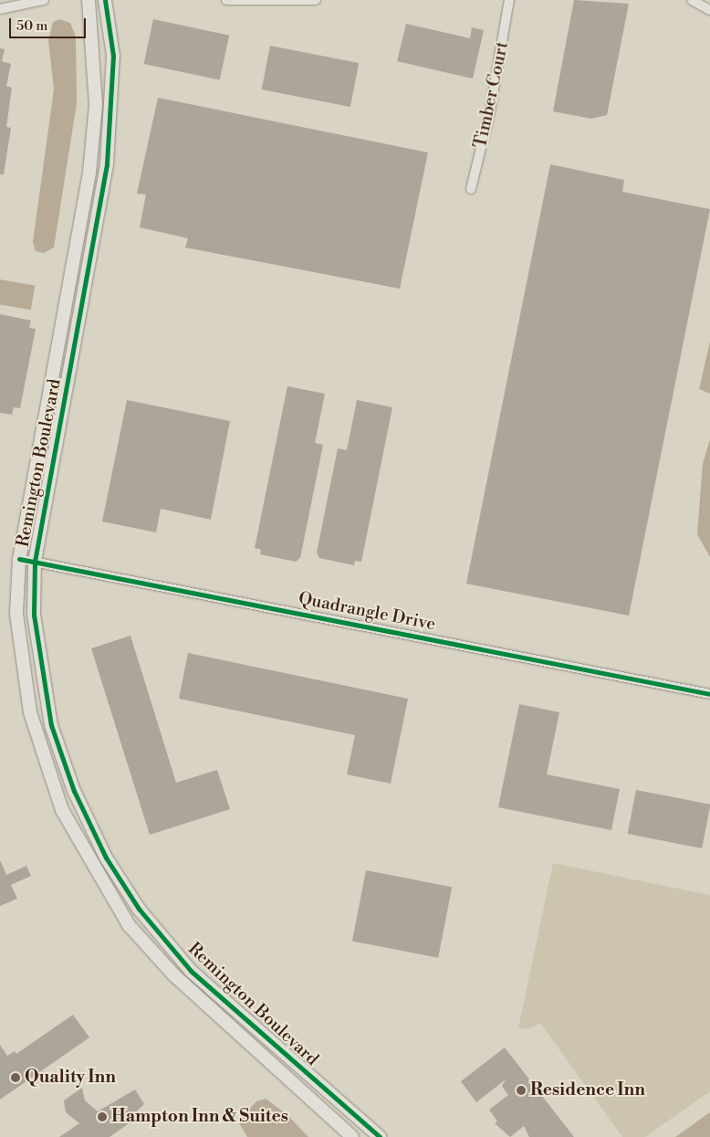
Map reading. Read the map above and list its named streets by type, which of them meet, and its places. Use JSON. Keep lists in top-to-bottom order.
{
  "streets": {
    "street": ["Timber Court", "Remington Boulevard", "Quadrangle Drive"]
  },
  "crossings": [
    ["Remington Boulevard", "Quadrangle Drive"]
  ],
  "places": ["Quality Inn", "Residence Inn", "Hampton Inn & Suites"],
  "scale_bar": "50 m"
}
